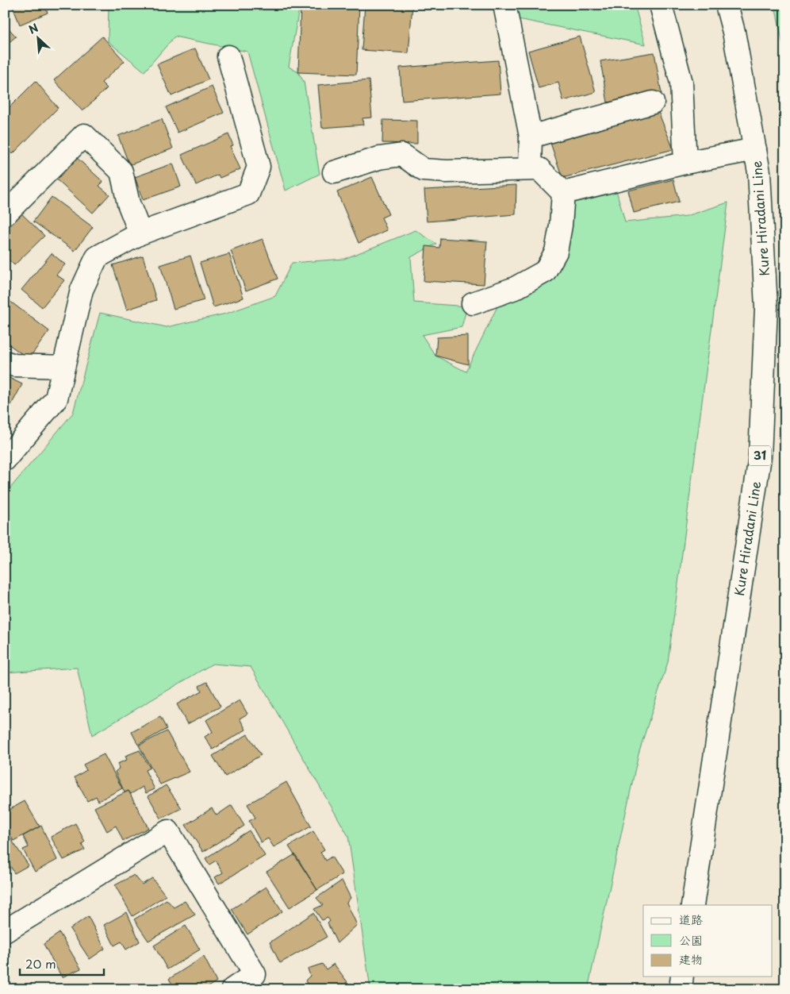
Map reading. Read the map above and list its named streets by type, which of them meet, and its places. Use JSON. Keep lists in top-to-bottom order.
{
  "streets": {
    "street": ["Kure Hiradani Line", "31"]
  },
  "legend": ["道路", "公園", "建物"],
  "scale_bar": "20 m",
  "north": "top left"
}
